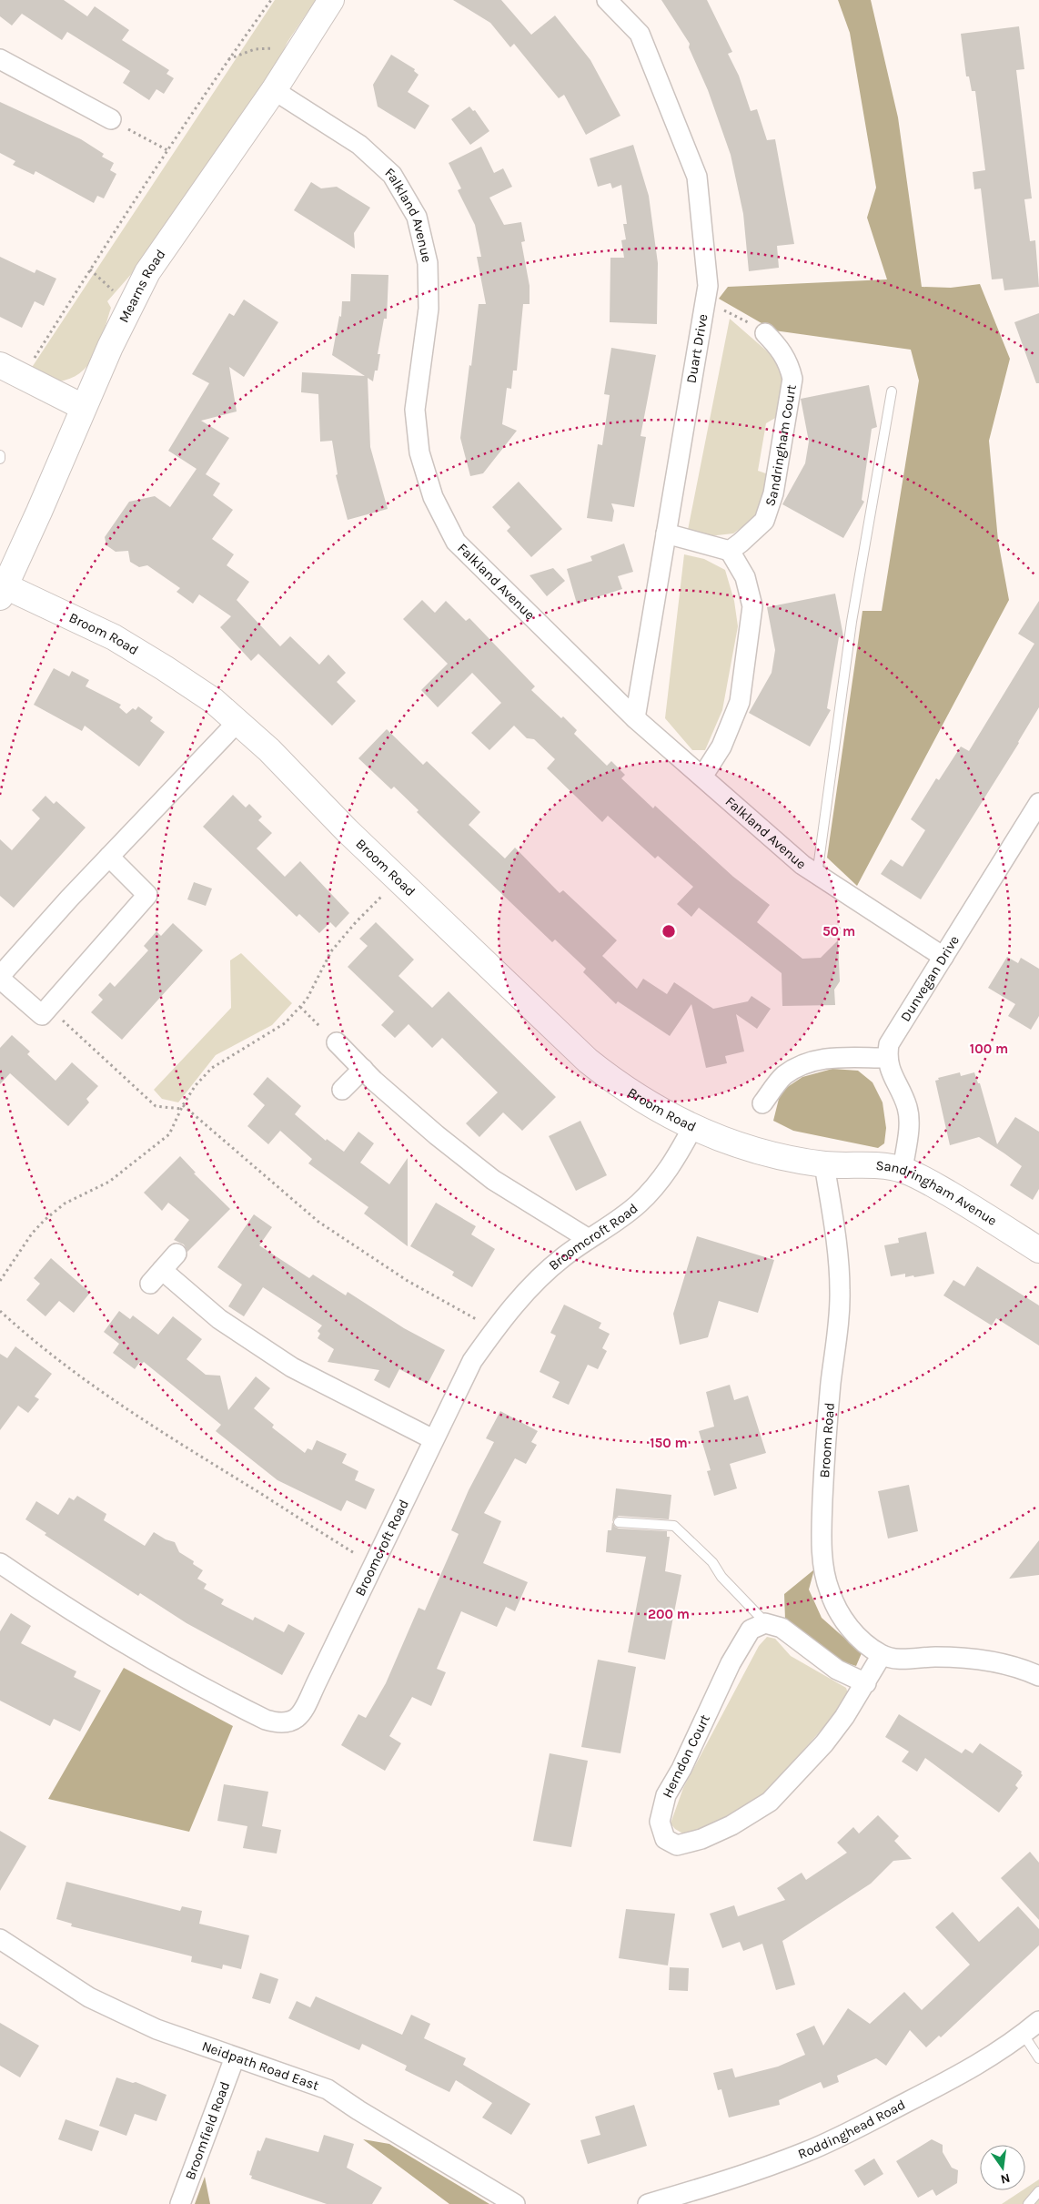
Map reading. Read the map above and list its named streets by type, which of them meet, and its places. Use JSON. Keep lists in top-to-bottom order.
{
  "streets": {
    "street": [
      "Falkland Avenue",
      "Mearns Road",
      "Duart Drive",
      "Sandringham Court",
      "Broom Road",
      "Dunvegan Drive",
      "Sandringham Avenue",
      "Broomcroft Road",
      "Herndon Court",
      "Neidpath Road East",
      "Roddinghead Road",
      "Broomfield Road"
    ]
  },
  "crossings": [
    ["Falkland Avenue", "Mearns Road"],
    ["Falkland Avenue", "Duart Drive"],
    ["Falkland Avenue", "Dunvegan Drive"],
    ["Mearns Road", "Broom Road"],
    ["Broom Road", "Sandringham Avenue"],
    ["Broom Road", "Broomcroft Road"],
    ["Broom Road", "Herndon Court"],
    ["Neidpath Road East", "Broomfield Road"]
  ],
  "north": "bottom",
  "rings": [
    "50 m",
    "100 m",
    "150 m",
    "200 m"
  ]
}
